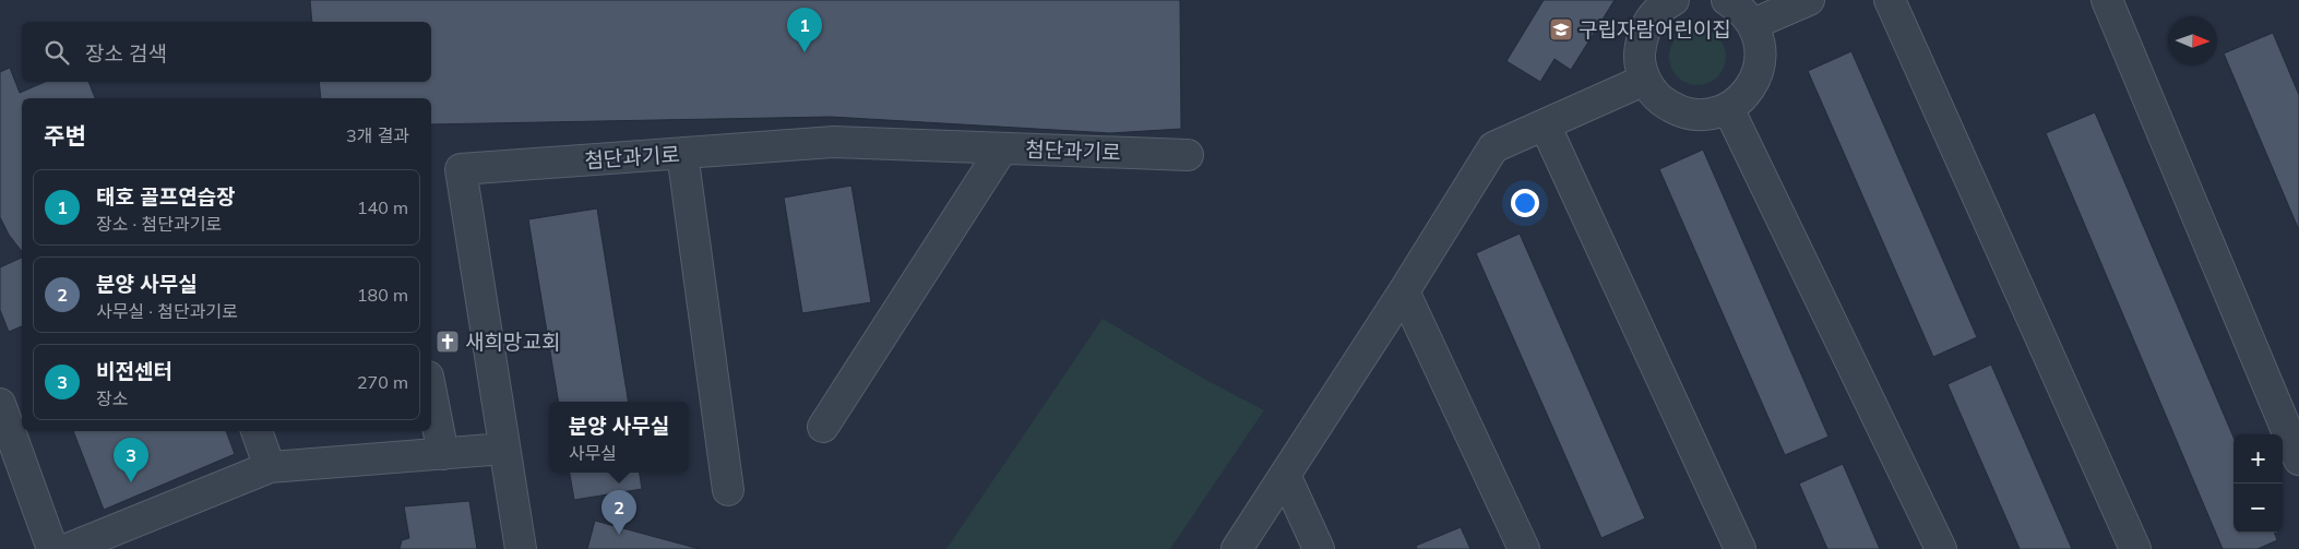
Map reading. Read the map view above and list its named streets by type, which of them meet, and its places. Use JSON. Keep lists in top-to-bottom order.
{
  "streets": {
    "street": ["첨단과기로"]
  },
  "places": {
    "school or university": ["구립자람어린이집"],
    "church": ["새희망교회"]
  },
  "north": "right",
  "page": {
    "pins": ["1", "3", "2"],
    "search": "장소 검색",
    "heading": ["주변", "3개 결과"],
    "list": [
      {
        "mark": "1",
        "name": "태호 골프연습장",
        "note": "장소 · 첨단과기로",
        "value": "140 m"
      },
      {
        "mark": "2",
        "name": "분양 사무실",
        "note": "사무실 · 첨단과기로",
        "value": "180 m"
      },
      {
        "mark": "3",
        "name": "비전센터",
        "note": "장소",
        "value": "270 m"
      }
    ],
    "popup": ["분양 사무실", "사무실"],
    "map_buttons": ["+", "−"]
  }
}
